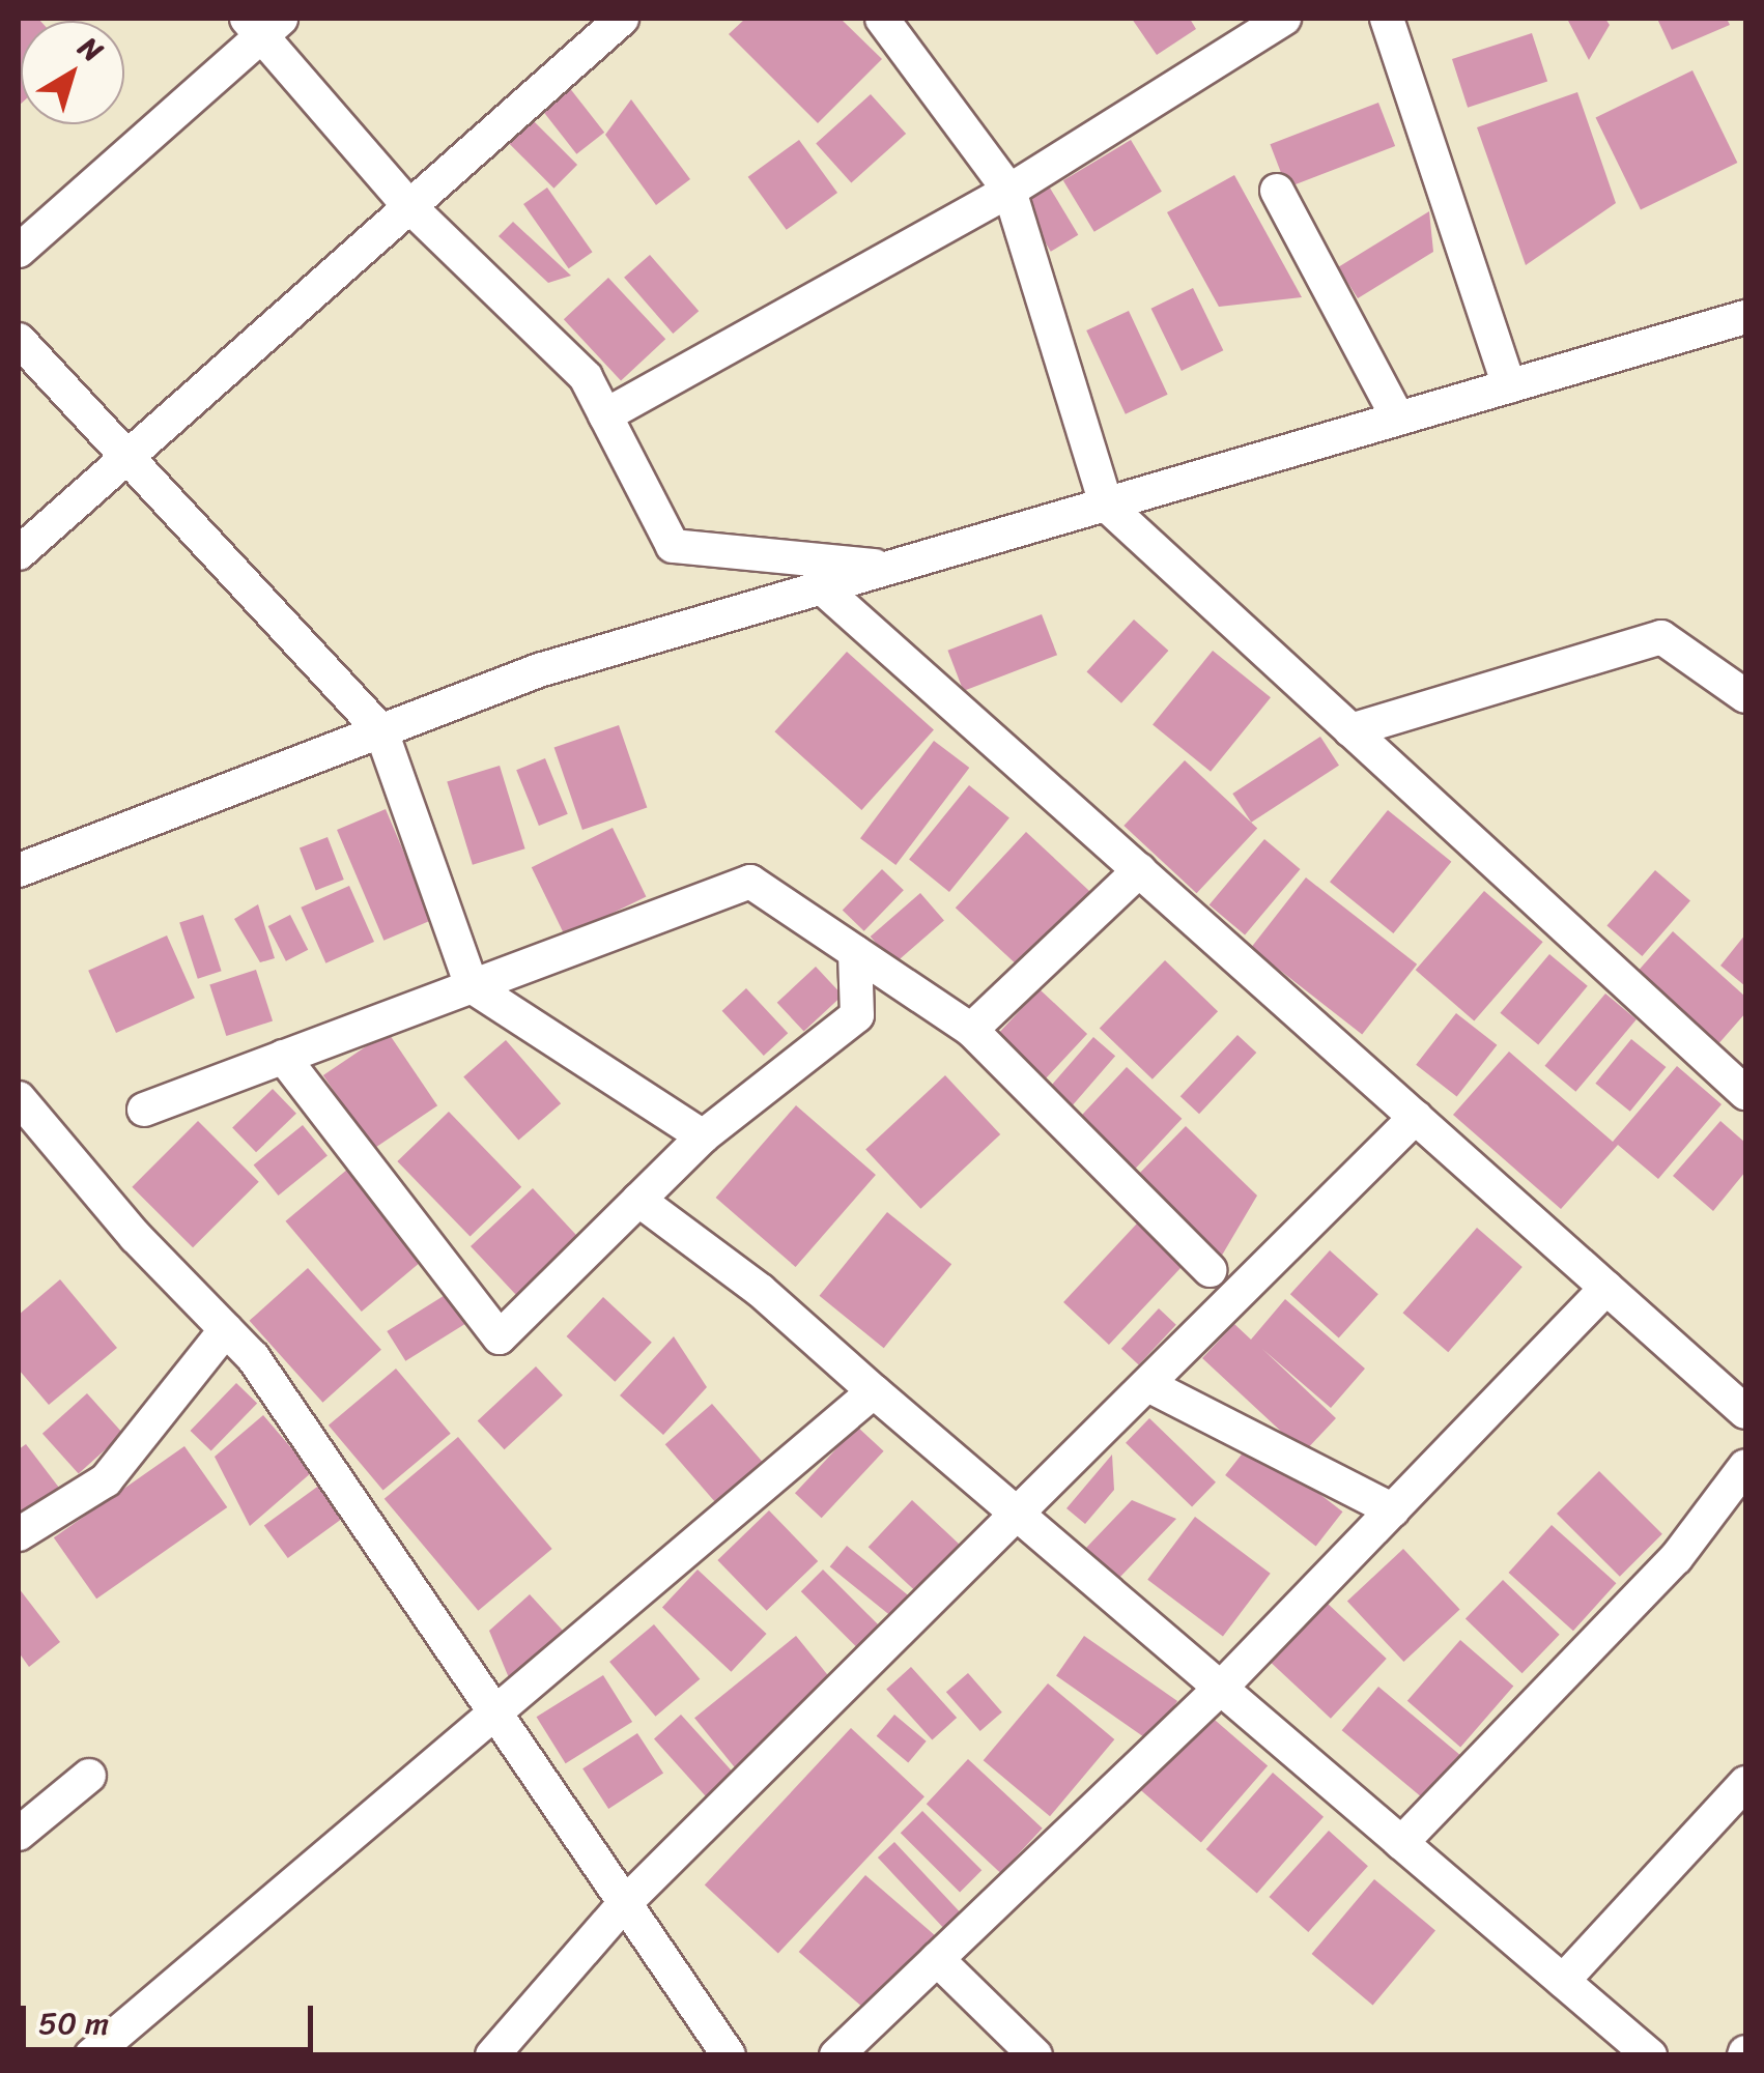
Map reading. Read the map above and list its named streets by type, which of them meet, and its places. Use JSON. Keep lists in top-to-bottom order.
{
  "scale_bar": "50 m",
  "north": "top right"
}
